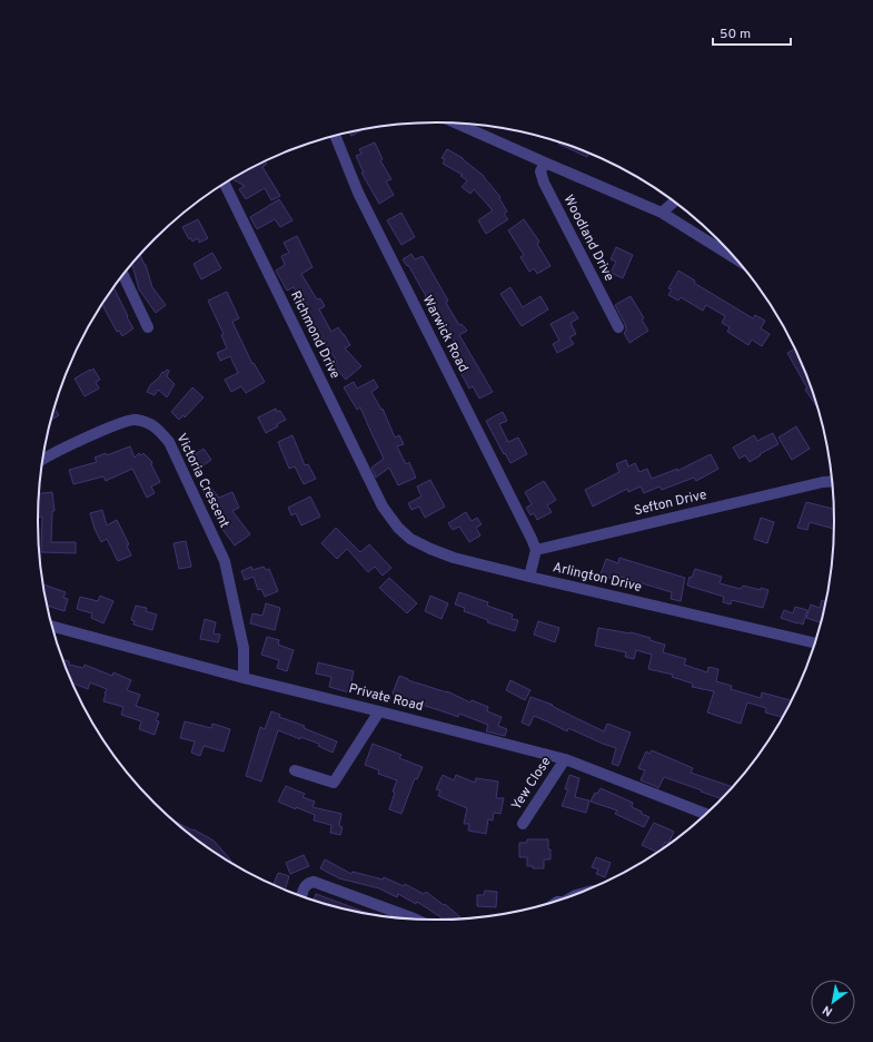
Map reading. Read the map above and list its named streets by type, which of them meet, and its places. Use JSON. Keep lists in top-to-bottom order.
{
  "streets": {
    "street": [
      "Woodland Drive",
      "Warwick Road",
      "Richmond Drive",
      "Victoria Crescent",
      "Sefton Drive",
      "Arlington Drive",
      "Private Road",
      "Yew Close"
    ]
  },
  "crossings": [
    ["Warwick Road", "Sefton Drive"],
    ["Richmond Drive", "Arlington Drive"],
    ["Victoria Crescent", "Private Road"],
    ["Private Road", "Yew Close"]
  ],
  "scale_bar": "50 m",
  "north": "bottom left"
}
